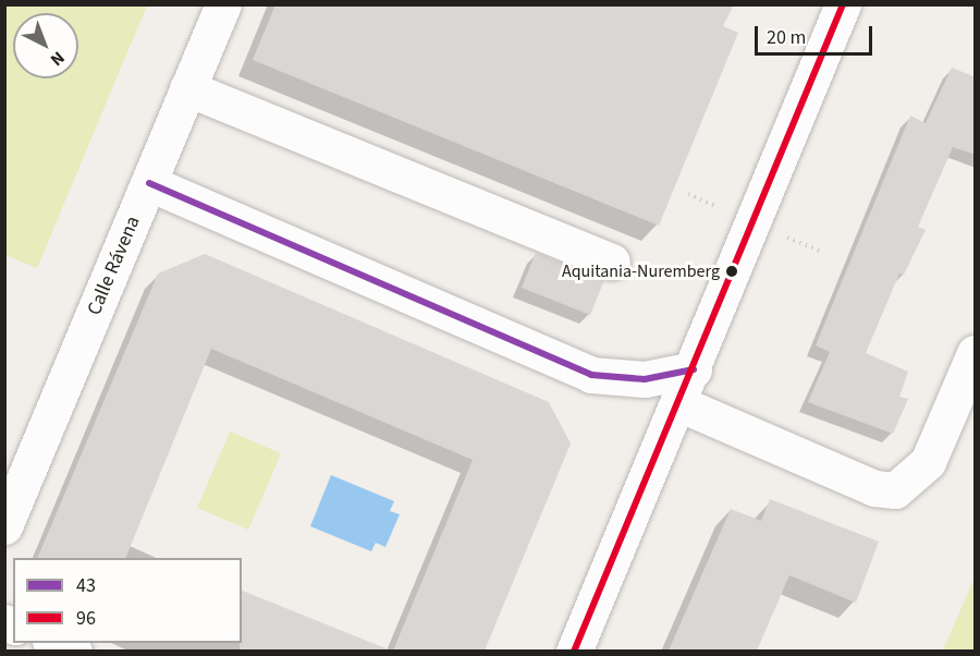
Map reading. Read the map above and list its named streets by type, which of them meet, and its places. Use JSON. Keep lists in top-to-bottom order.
{
  "streets": {
    "street": ["Calle Rávena"]
  },
  "places": ["Aquitania-Nuremberg"],
  "lines": ["transit line 96", "transit line 43"],
  "legend": ["43", "96"],
  "scale_bar": "20 m",
  "north": "bottom right"
}
